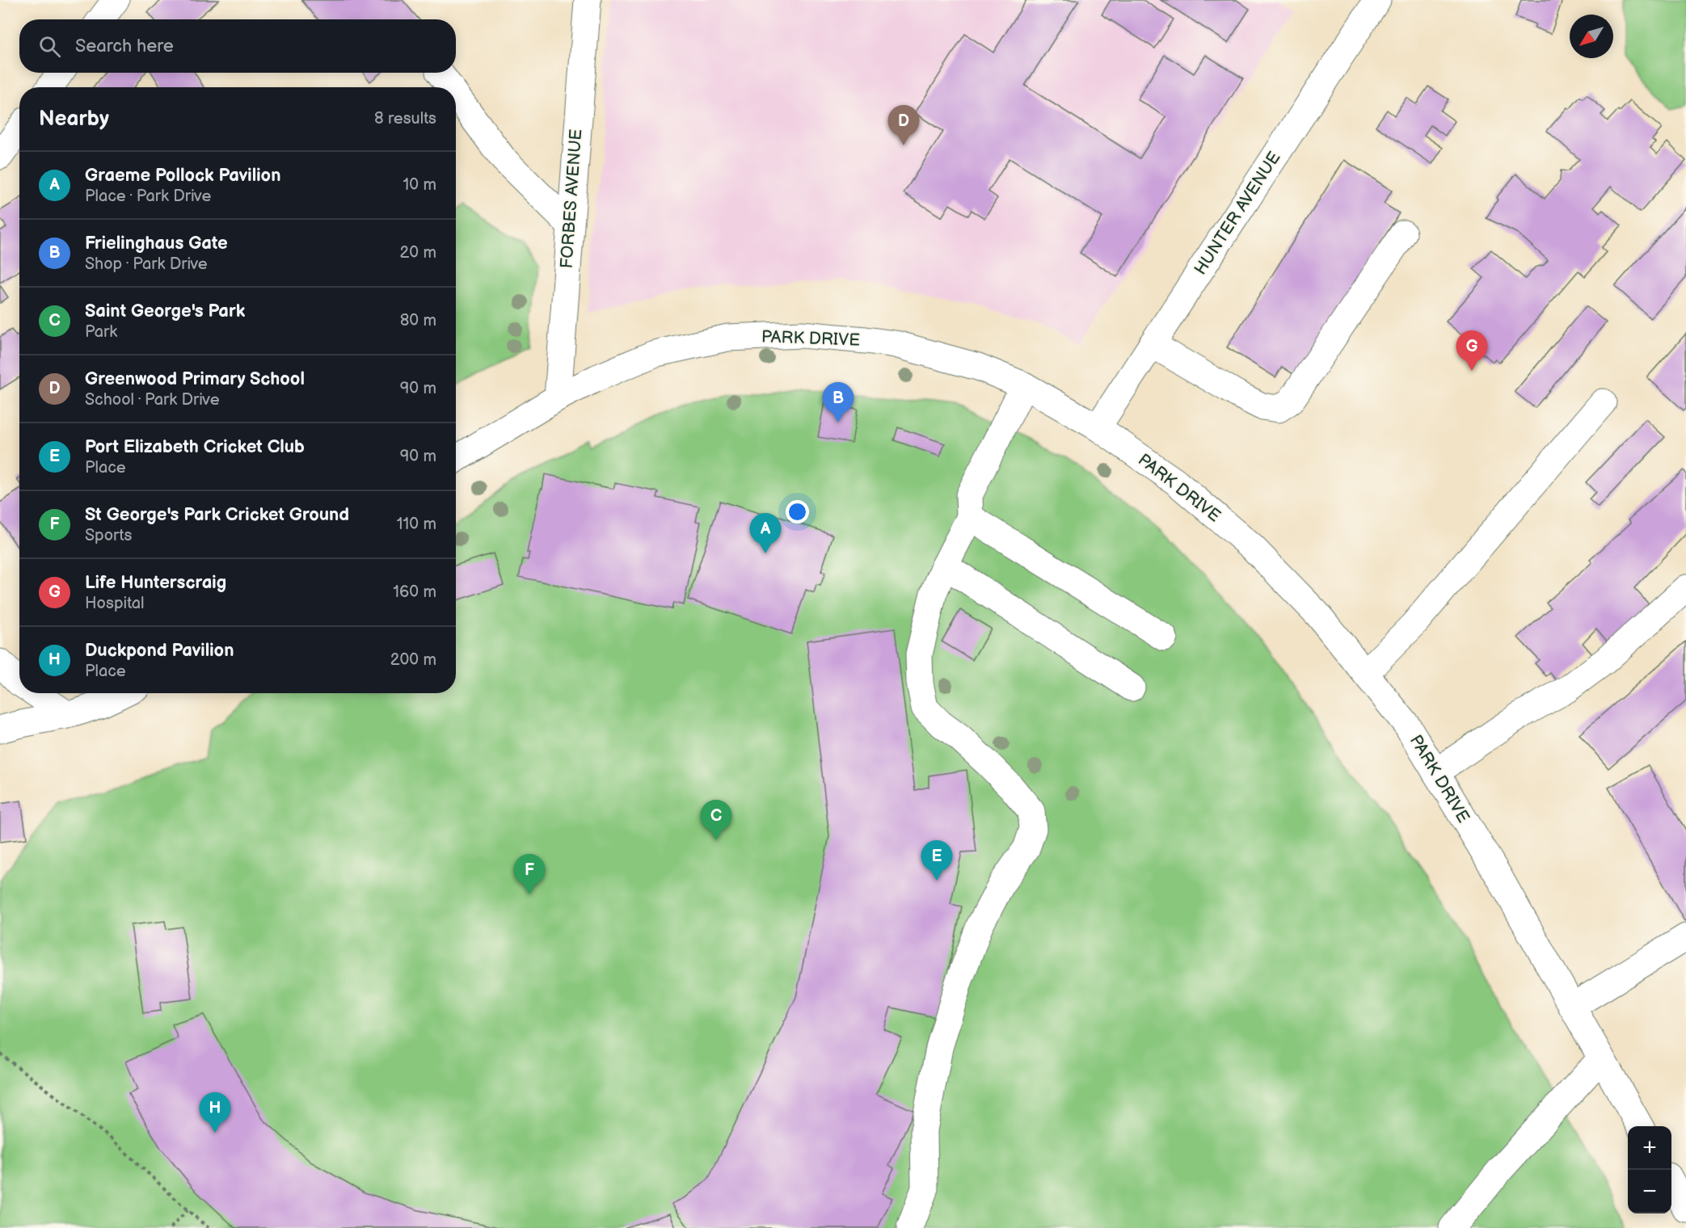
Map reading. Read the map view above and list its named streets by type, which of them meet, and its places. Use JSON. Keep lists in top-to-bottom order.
{
  "streets": {
    "street": ["FORBES AVENUE", "HUNTER AVENUE", "PARK DRIVE"]
  },
  "crossings": [
    ["FORBES AVENUE", "PARK DRIVE"],
    ["HUNTER AVENUE", "PARK DRIVE"]
  ],
  "north": "bottom left",
  "page": {
    "search": "Search here",
    "heading": ["Nearby", "8 results"],
    "pins": [
      "D",
      "G",
      "B",
      "A",
      "C",
      "E",
      "F",
      "H"
    ],
    "list": [
      {
        "mark": "A",
        "name": "Graeme Pollock Pavilion",
        "note": "Place · Park Drive",
        "value": "10 m"
      },
      {
        "mark": "B",
        "name": "Frielinghaus Gate",
        "note": "Shop · Park Drive",
        "value": "20 m"
      },
      {
        "mark": "C",
        "name": "Saint George's Park",
        "note": "Park",
        "value": "80 m"
      },
      {
        "mark": "D",
        "name": "Greenwood Primary School",
        "note": "School · Park Drive",
        "value": "90 m"
      },
      {
        "mark": "E",
        "name": "Port Elizabeth Cricket Club",
        "note": "Place",
        "value": "90 m"
      },
      {
        "mark": "F",
        "name": "St George's Park Cricket Ground",
        "note": "Sports",
        "value": "110 m"
      },
      {
        "mark": "G",
        "name": "Life Hunterscraig",
        "note": "Hospital",
        "value": "160 m"
      },
      {
        "mark": "H",
        "name": "Duckpond Pavilion",
        "note": "Place",
        "value": "200 m"
      }
    ],
    "map_buttons": ["+", "−"]
  }
}
